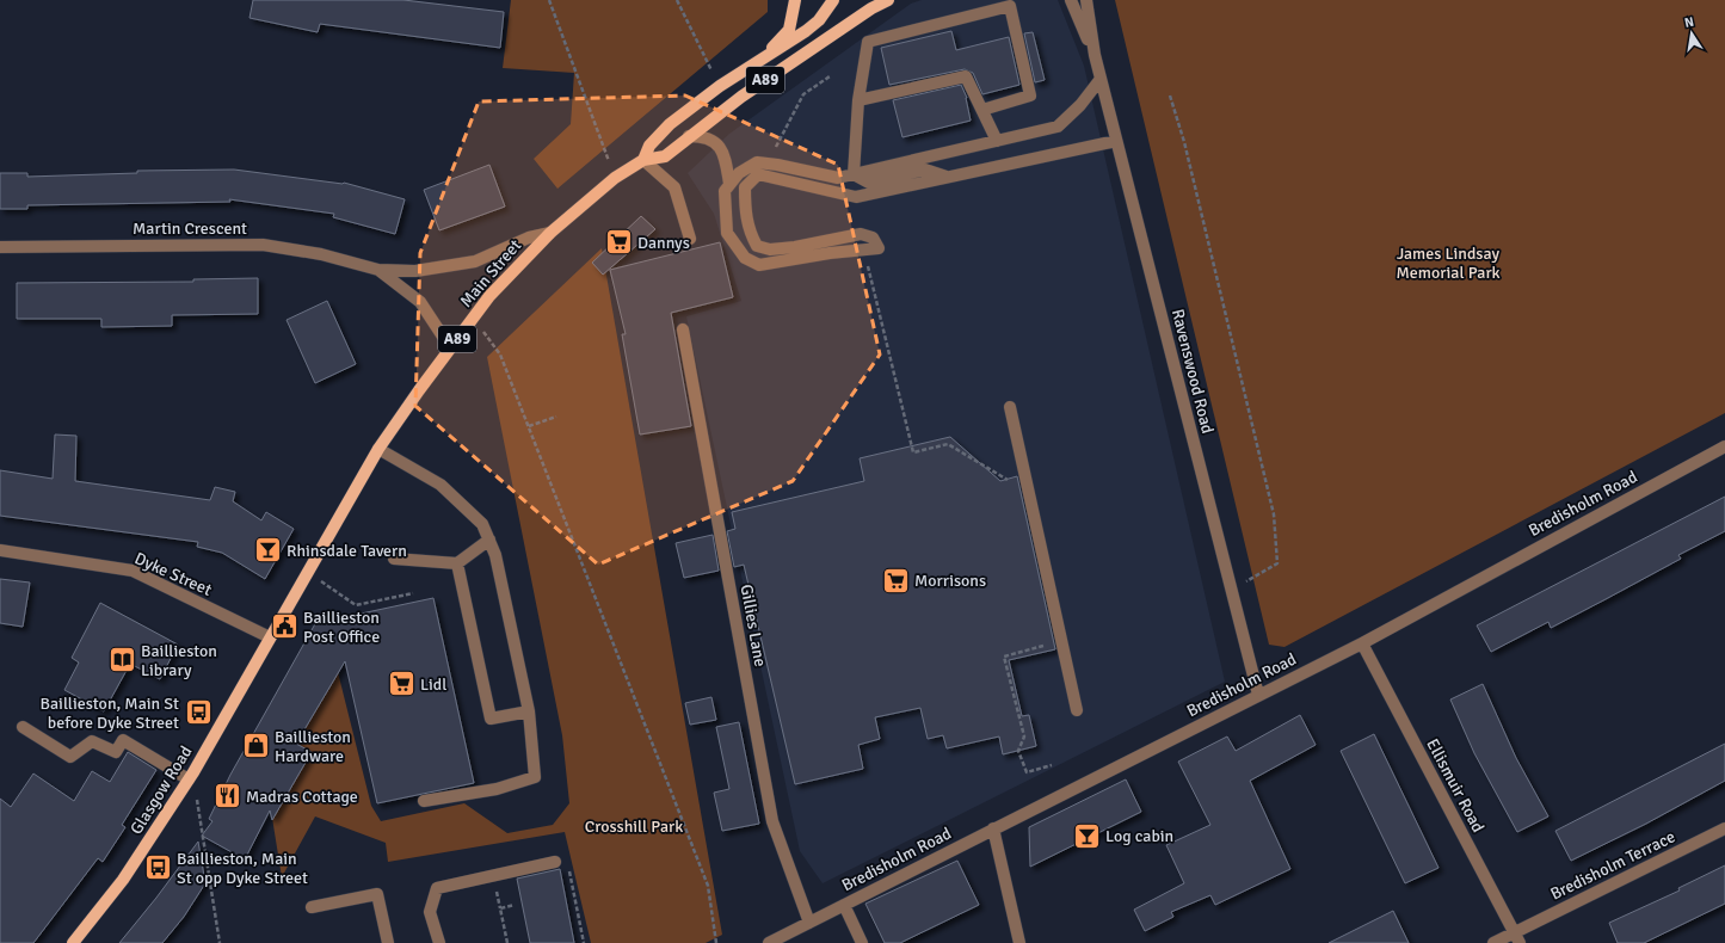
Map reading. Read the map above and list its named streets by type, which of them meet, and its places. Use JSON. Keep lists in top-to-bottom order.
{
  "streets": {
    "main road": ["A89", "Main Street", "Glasgow Road"],
    "street": [
      "Martin Crescent",
      "Ravenswood Road",
      "Bredisholm Road",
      "Dyke Street",
      "Gillies Lane",
      "Ellismuir Road",
      "Bredisholm Terrace"
    ]
  },
  "crossings": [
    ["A89", "Main Street"],
    ["Martin Crescent", "Main Street"],
    ["Main Street", "Glasgow Road"],
    ["Ravenswood Road", "Bredisholm Road"],
    ["Bredisholm Road", "Gillies Lane"],
    ["Bredisholm Road", "Ellismuir Road"],
    ["Dyke Street", "Glasgow Road"],
    ["Ellismuir Road", "Bredisholm Terrace"]
  ],
  "parks": ["James Lindsay Memorial Park", "Crosshill Park"],
  "places": {
    "supermarket": ["Dannys", "Morrisons", "Lidl"],
    "bar": ["Rhinsdale Tavern", "Log cabin"],
    "public building": ["Baillieston Post Office"],
    "library": ["Baillieston Library"],
    "bus stop": ["Baillieston, Main St before Dyke Street", "Baillieston, Main St opp Dyke Street"],
    "shop": ["Baillieston Hardware"],
    "restaurant": ["Madras Cottage"]
  },
  "north": "top"
}
